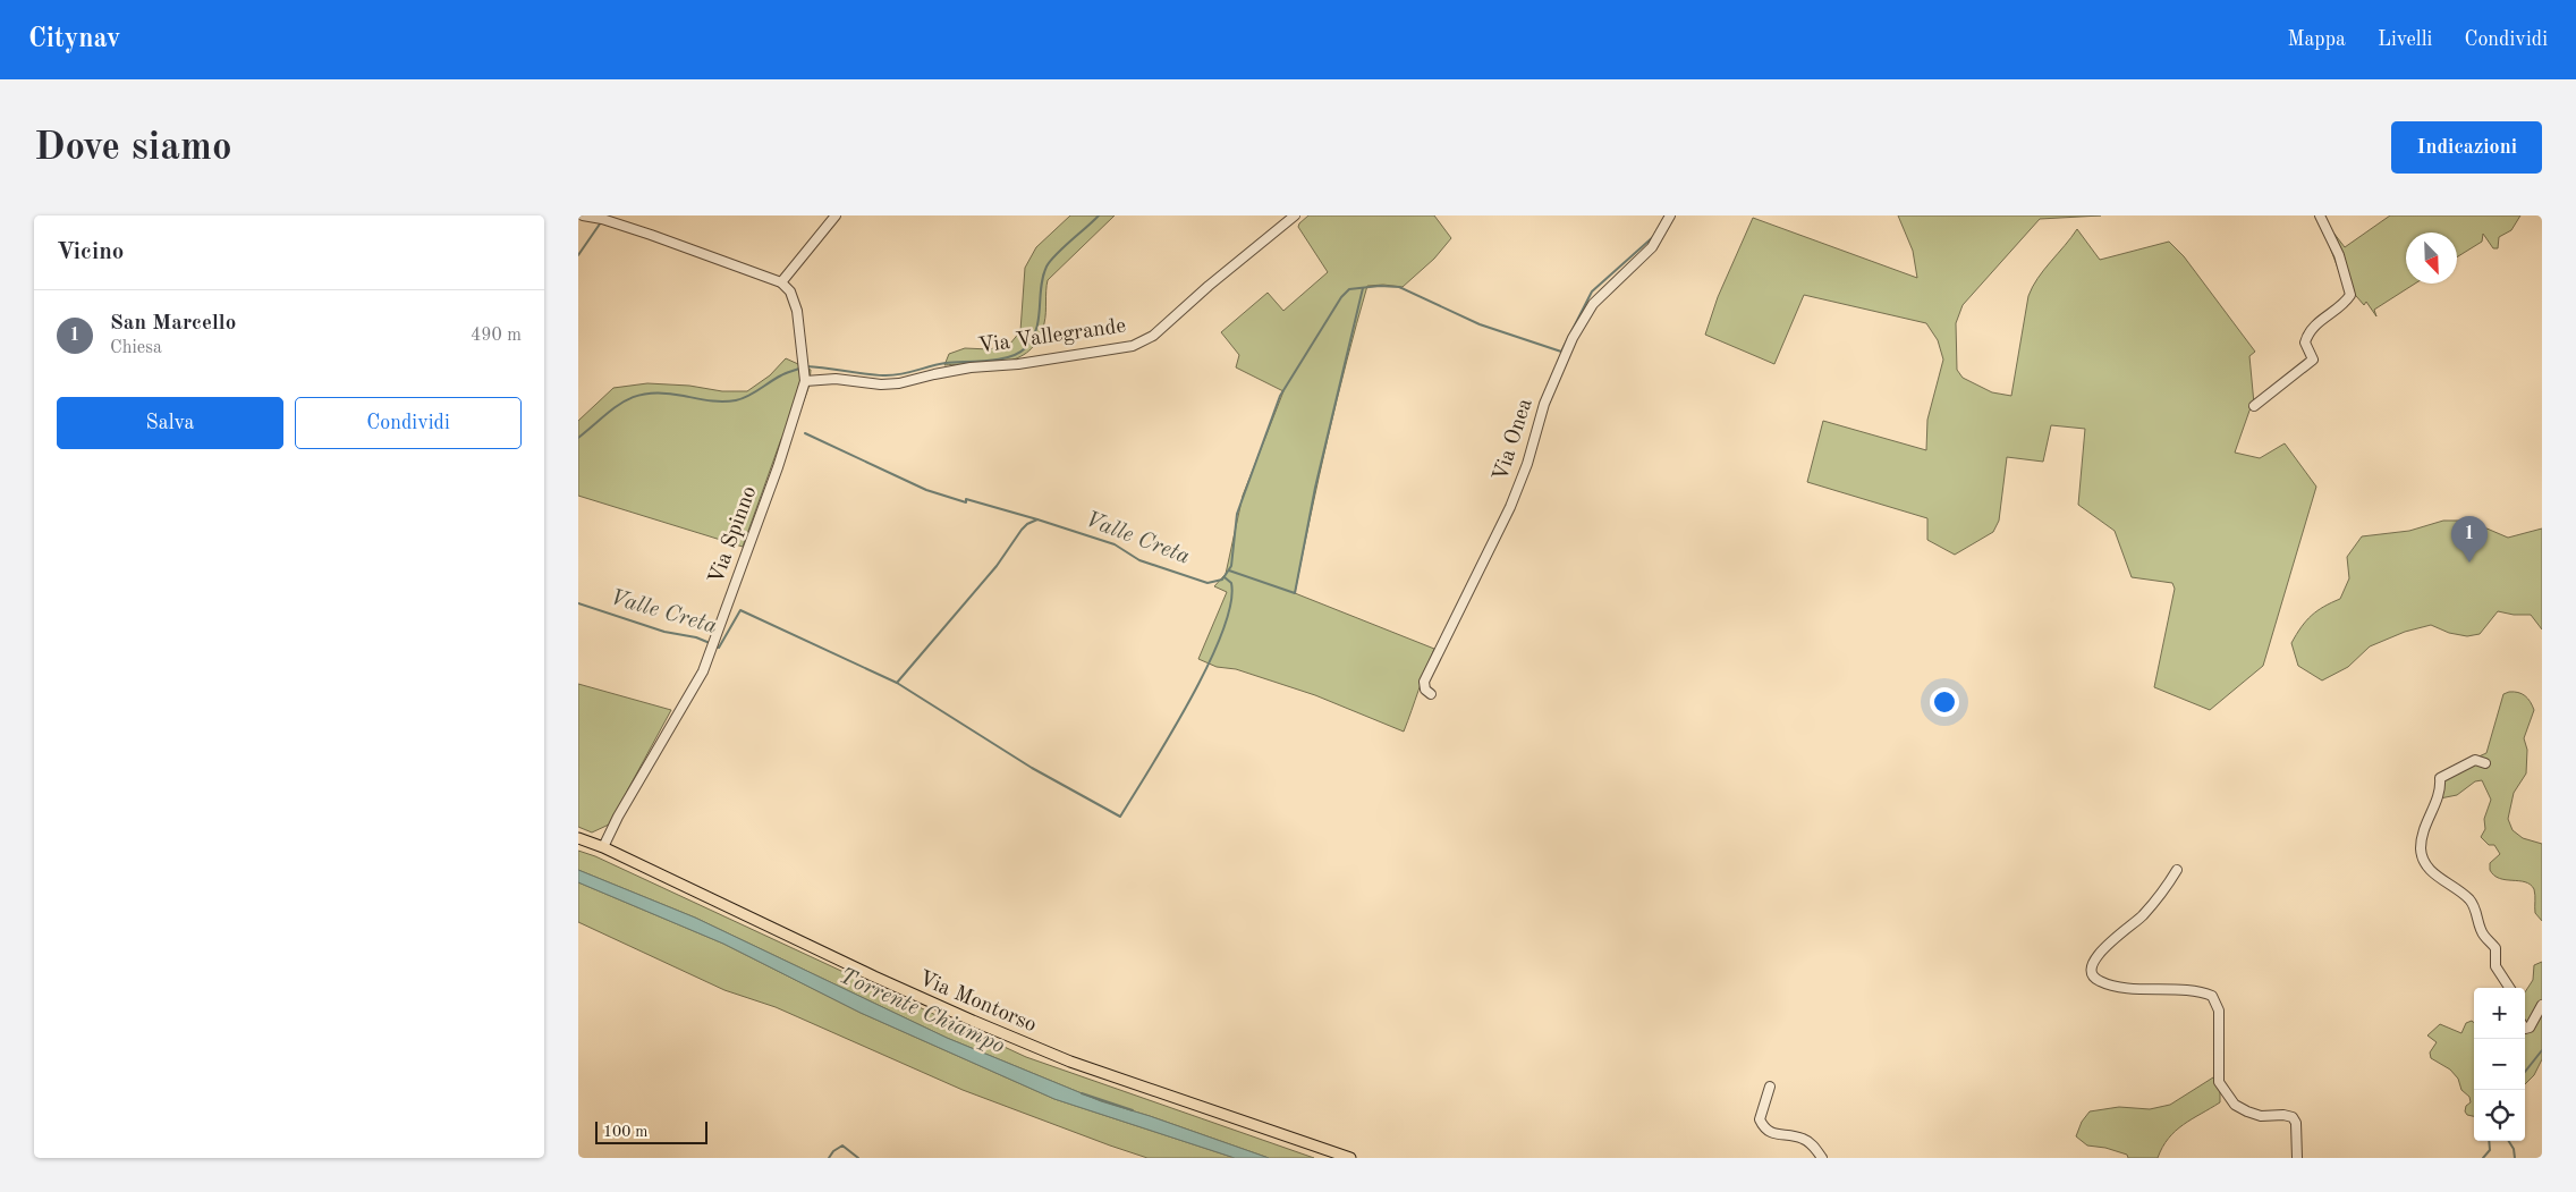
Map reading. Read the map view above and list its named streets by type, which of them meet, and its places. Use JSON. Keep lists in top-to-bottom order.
{
  "streets": {
    "main road": ["Via Montorso"],
    "street": ["Via Vallegrande", "Via Onea", "Via Spinno"]
  },
  "crossings": [
    ["Via Vallegrande", "Via Spinno"],
    ["Via Spinno", "Via Montorso"]
  ],
  "water": ["Valle Creta", "Torrente Chiampo"],
  "scale_bar": "100 m",
  "north": "bottom right",
  "page": {
    "header": "Citynav",
    "nav": ["Mappa", "Livelli", "Condividi"],
    "buttons": [
      "Indicazioni",
      ["Salva", "Condividi"]
    ],
    "title": "Dove siamo",
    "heading": "Vicino",
    "list": [
      {
        "mark": "1",
        "name": "San Marcello",
        "note": "Chiesa",
        "value": "490 m"
      }
    ],
    "pins": "1",
    "map_buttons": ["+", "−"],
    "scale": "100 m"
  }
}
